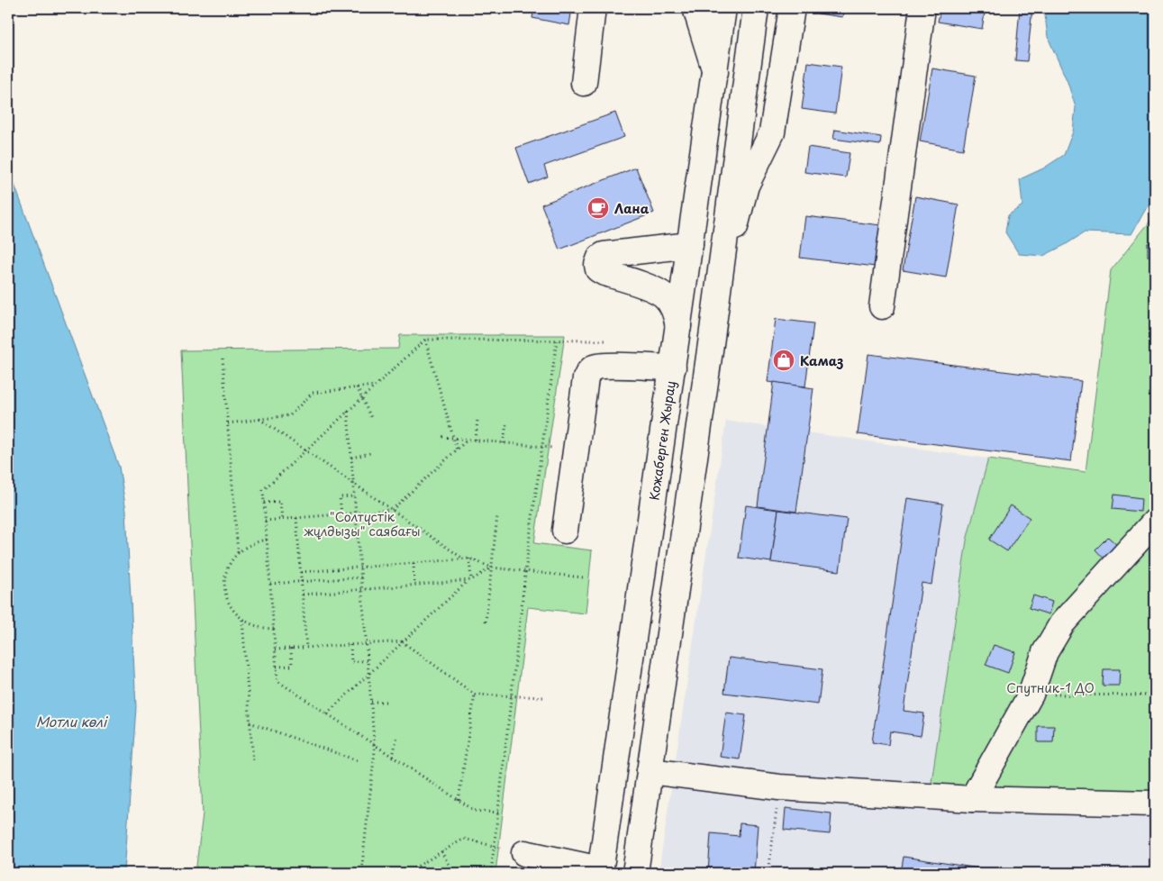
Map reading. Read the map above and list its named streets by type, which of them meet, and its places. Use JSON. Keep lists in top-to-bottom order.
{
  "streets": {
    "main road": ["Кожаберген Жырау"]
  },
  "water": ["Мотли көлі"],
  "parks": ["\"Солтүстік жұлдызы\" саябағы", "Спутник-1 ДО"],
  "places": {
    "cafe": ["Лана"],
    "shop": ["Камаз"]
  }
}
